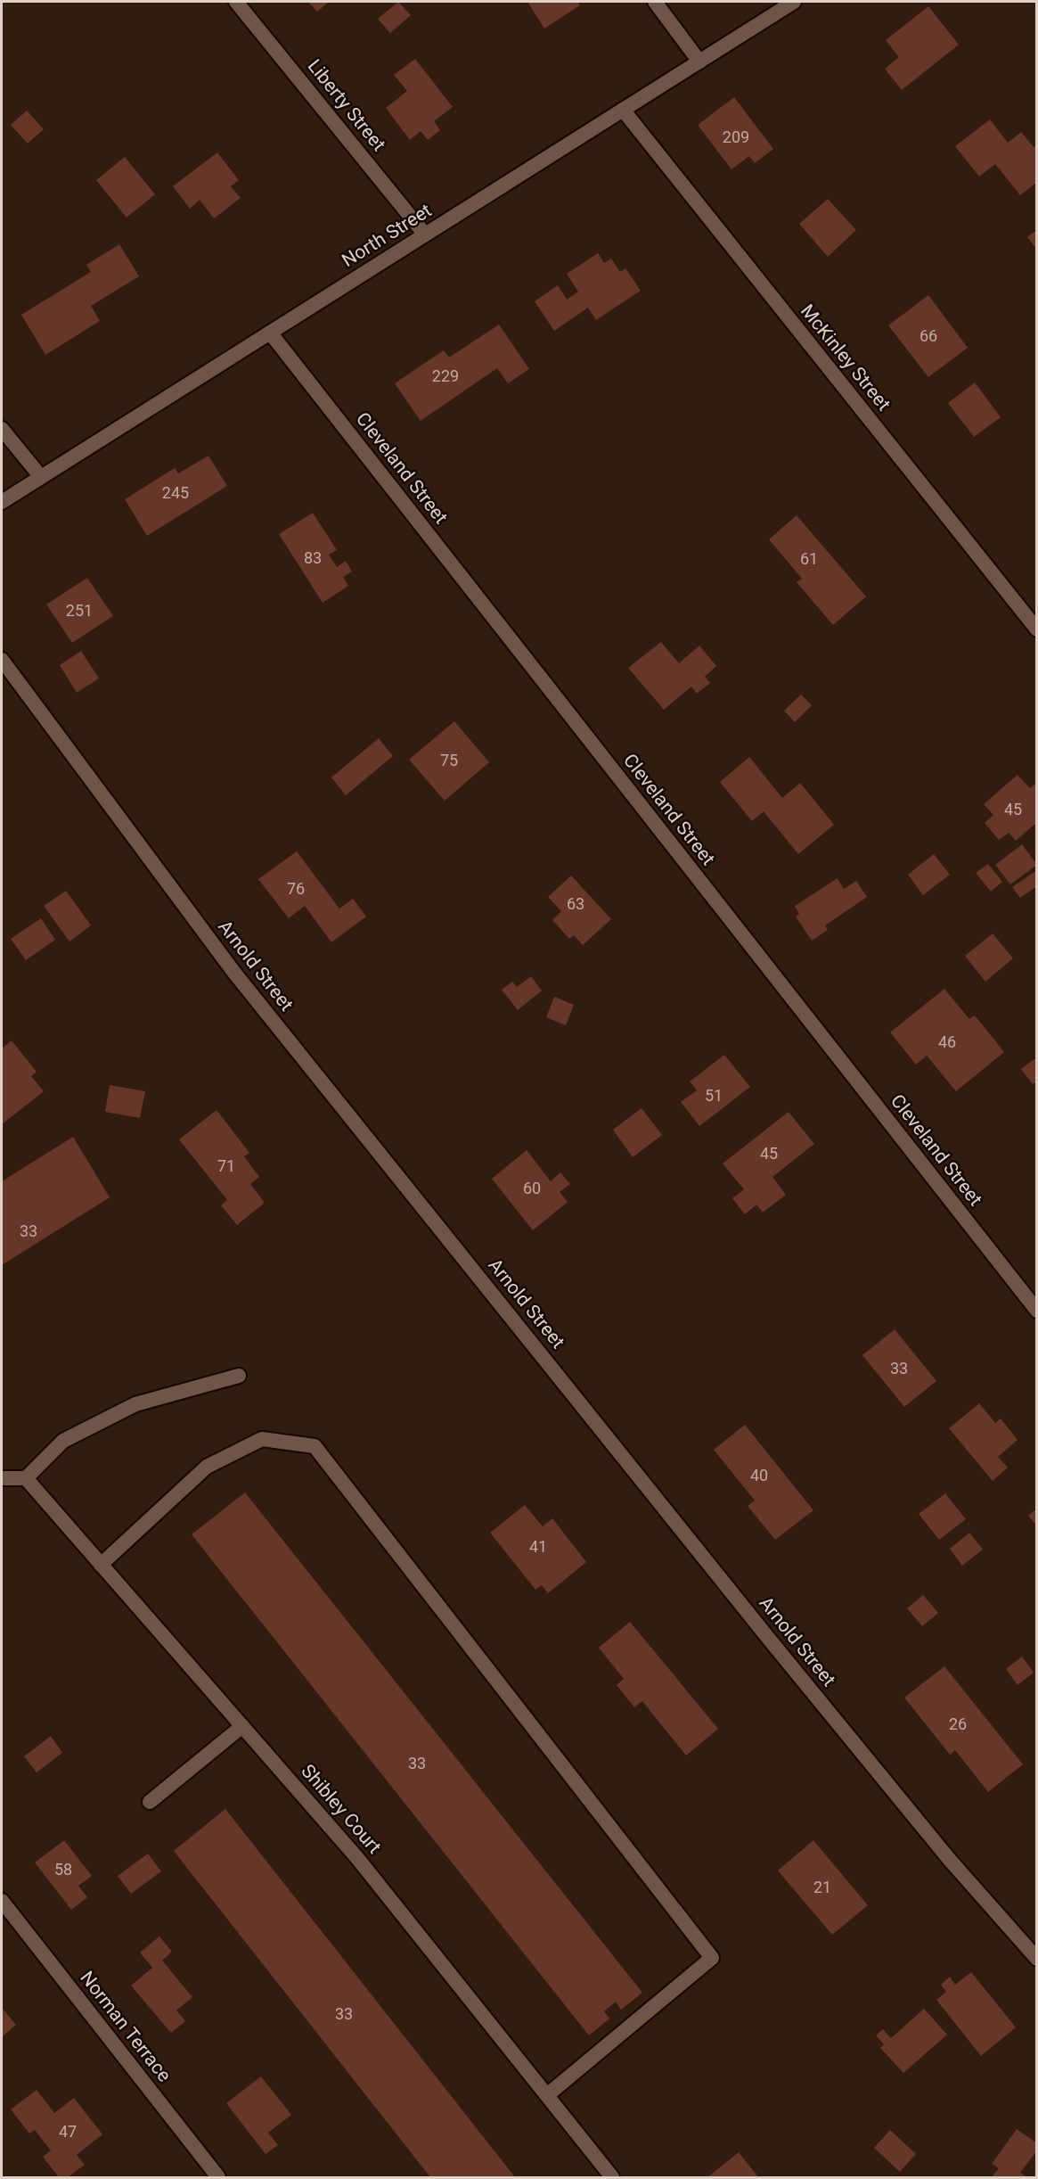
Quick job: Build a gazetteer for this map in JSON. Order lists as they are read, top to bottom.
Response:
{
  "streets": {
    "street": [
      "Liberty Street",
      "North Street",
      "McKinley Street",
      "Cleveland Street",
      "Arnold Street",
      "Shibley Court",
      "Norman Terrace"
    ]
  },
  "crossings": [
    ["Liberty Street", "North Street"],
    ["North Street", "McKinley Street"],
    ["North Street", "Cleveland Street"]
  ],
  "house_numbers": [
    "209",
    "66",
    "229",
    "245",
    "83",
    "61",
    "251",
    "75",
    "45",
    "76",
    "63",
    "46",
    "51",
    "45",
    "71",
    "60",
    "33",
    "33",
    "40",
    "41",
    "26",
    "33",
    "58",
    "21",
    "33",
    "47"
  ]
}
